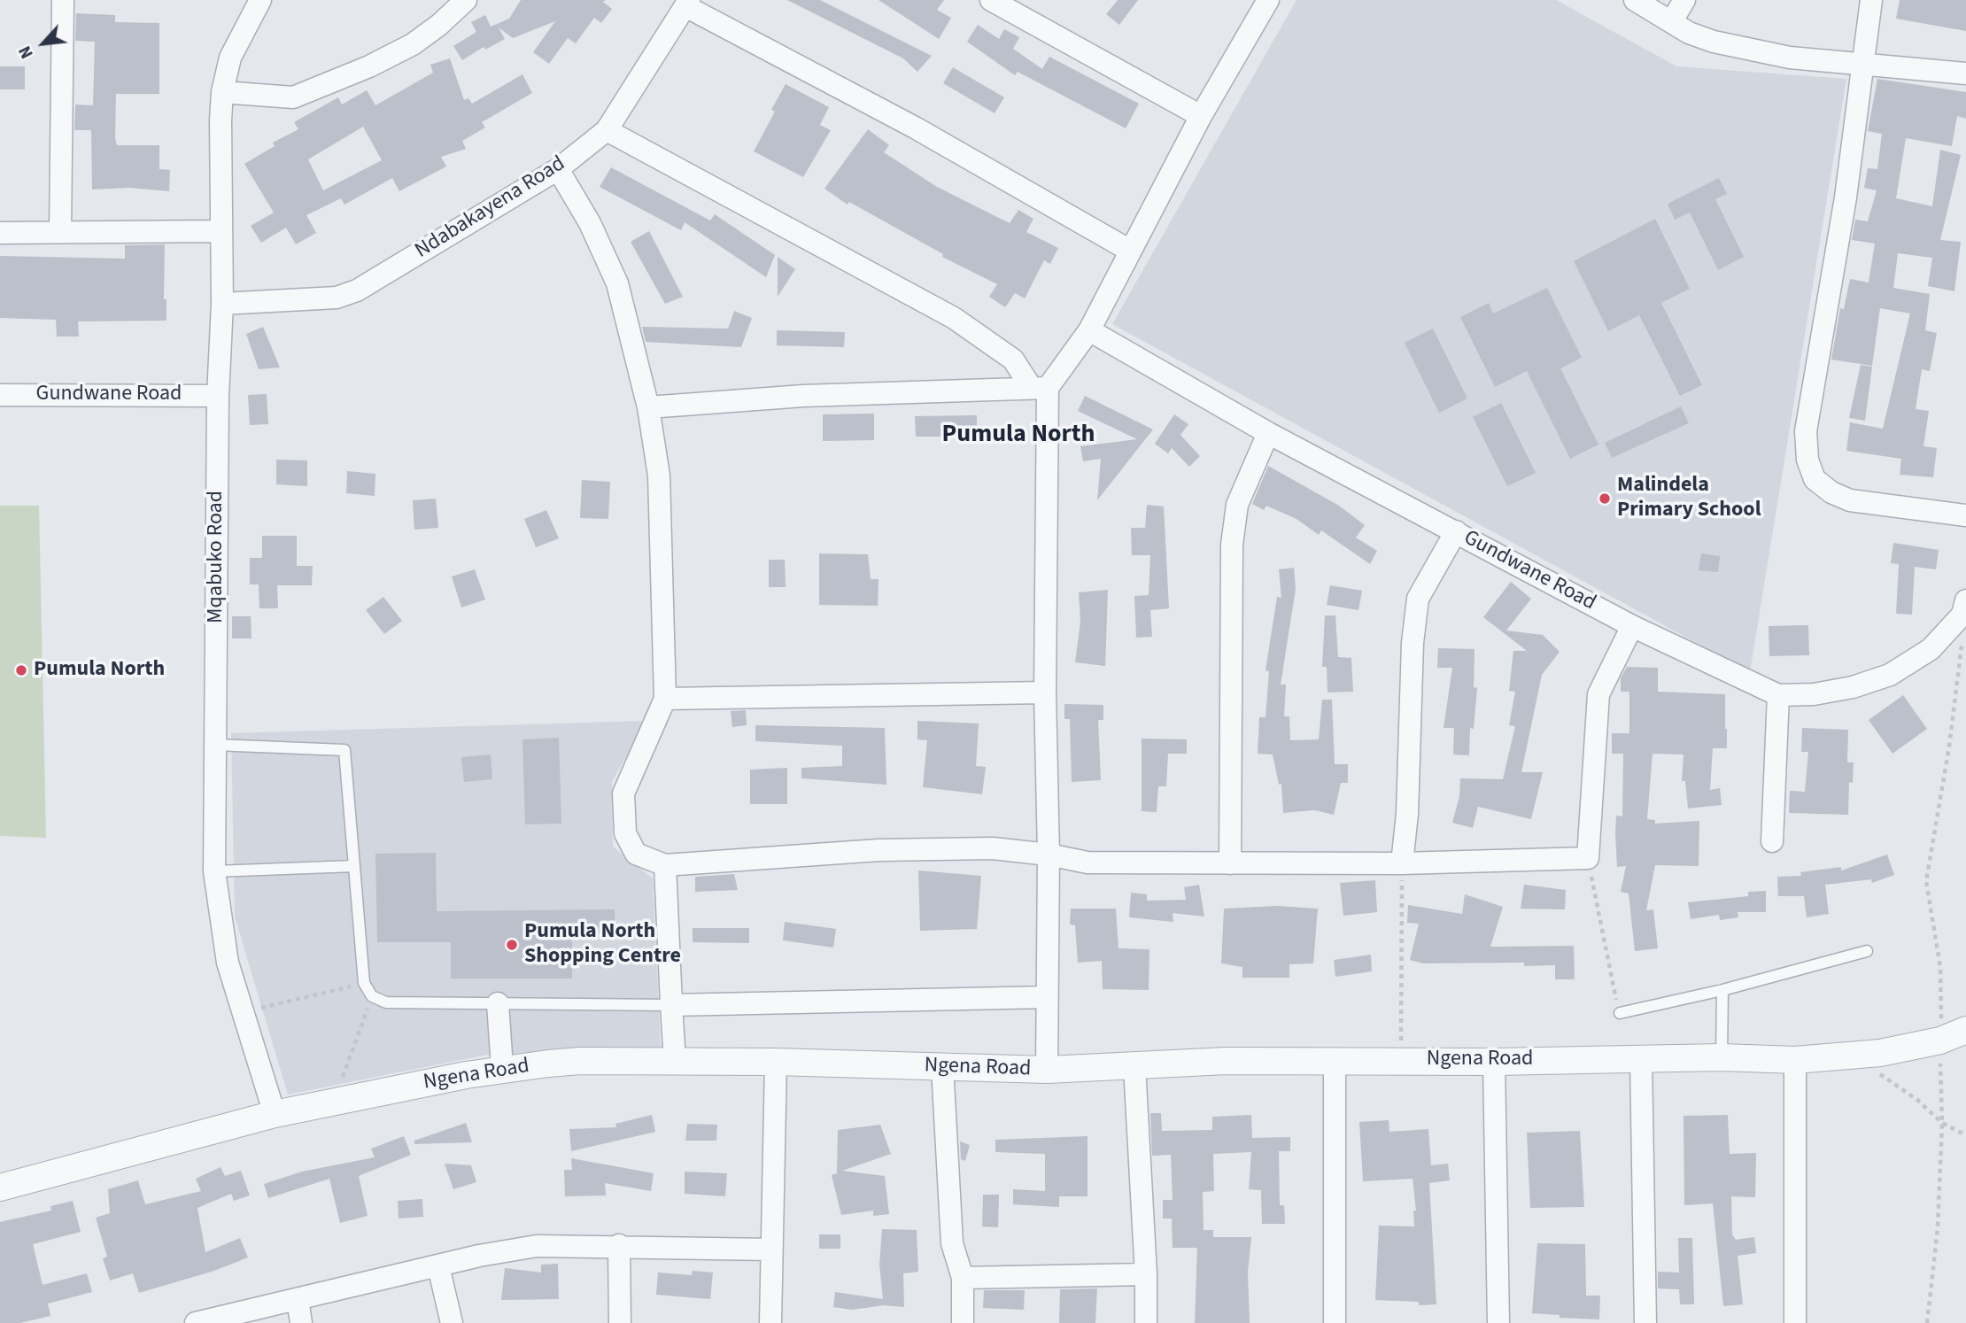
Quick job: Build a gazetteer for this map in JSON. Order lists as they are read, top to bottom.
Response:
{
  "streets": {
    "street": [
      "Ndabakayena Road",
      "Gundwane Road",
      "Mqabuko Road",
      "Ngena Road"
    ]
  },
  "crossings": [
    ["Ndabakayena Road", "Mqabuko Road"],
    ["Gundwane Road", "Mqabuko Road"],
    ["Mqabuko Road", "Ngena Road"]
  ],
  "districts": ["Pumula North"],
  "places": ["Malindela Primary School", "Pumula North", "Pumula North Shopping Centre"],
  "north": "bottom left"
}
